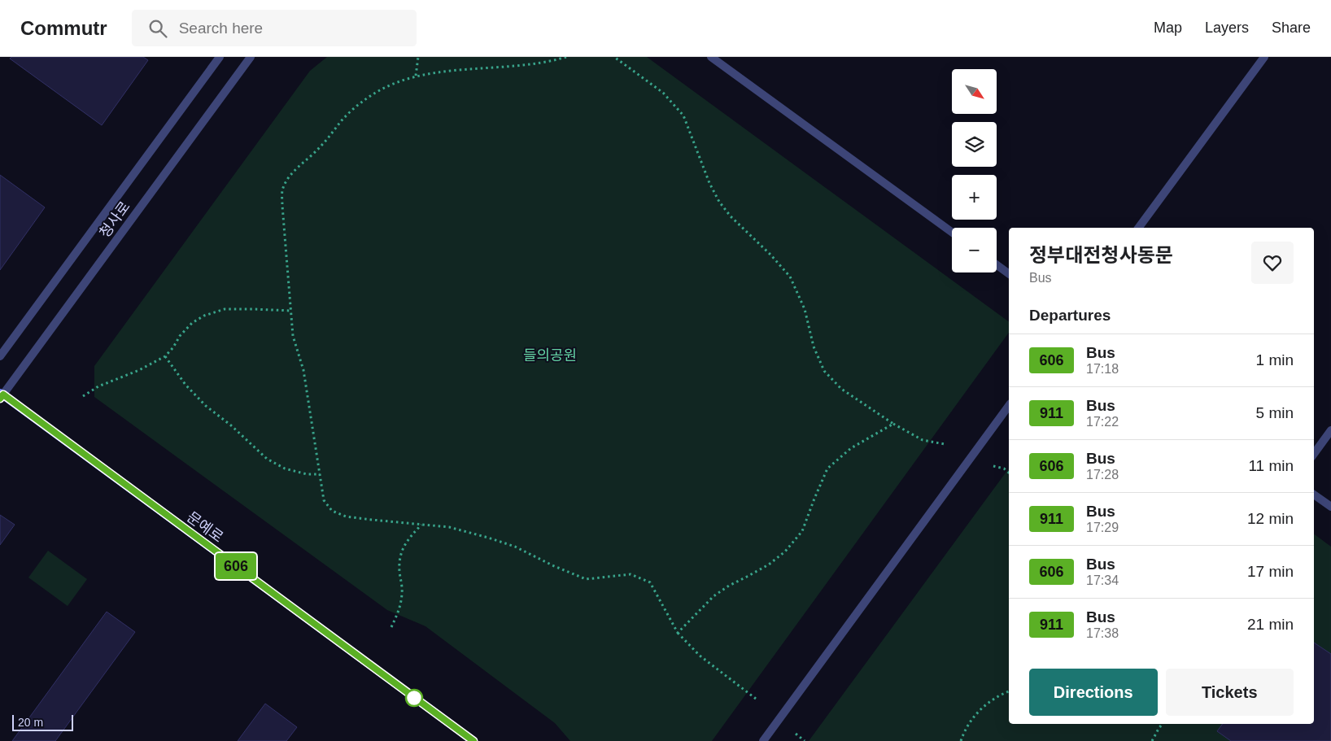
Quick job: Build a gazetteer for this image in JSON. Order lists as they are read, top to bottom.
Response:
{
  "streets": {
    "main road": ["문예로"],
    "street": ["청사로"]
  },
  "crossings": [
    ["청사로", "문예로"]
  ],
  "parks": ["들의공원"],
  "lines": ["bus line 606"],
  "scale_bar": "20 m",
  "north": "bottom right",
  "page": {
    "header": "Commutr",
    "search": "Search here",
    "nav": ["Map", "Layers", "Share"],
    "on_map": "606",
    "map_buttons": ["+", "−"],
    "heading": [
      ["정부대전청사동문", "Bus"],
      "Departures"
    ],
    "list": [
      {
        "mark": "606",
        "name": "Bus",
        "note": "17:18",
        "value": "1 min"
      },
      {
        "mark": "911",
        "name": "Bus",
        "note": "17:22",
        "value": "5 min"
      },
      {
        "mark": "606",
        "name": "Bus",
        "note": "17:28",
        "value": "11 min"
      },
      {
        "mark": "911",
        "name": "Bus",
        "note": "17:29",
        "value": "12 min"
      },
      {
        "mark": "606",
        "name": "Bus",
        "note": "17:34",
        "value": "17 min"
      },
      {
        "mark": "911",
        "name": "Bus",
        "note": "17:38",
        "value": "21 min"
      }
    ],
    "buttons": ["Directions", "Tickets"],
    "scale": "20 m"
  }
}
